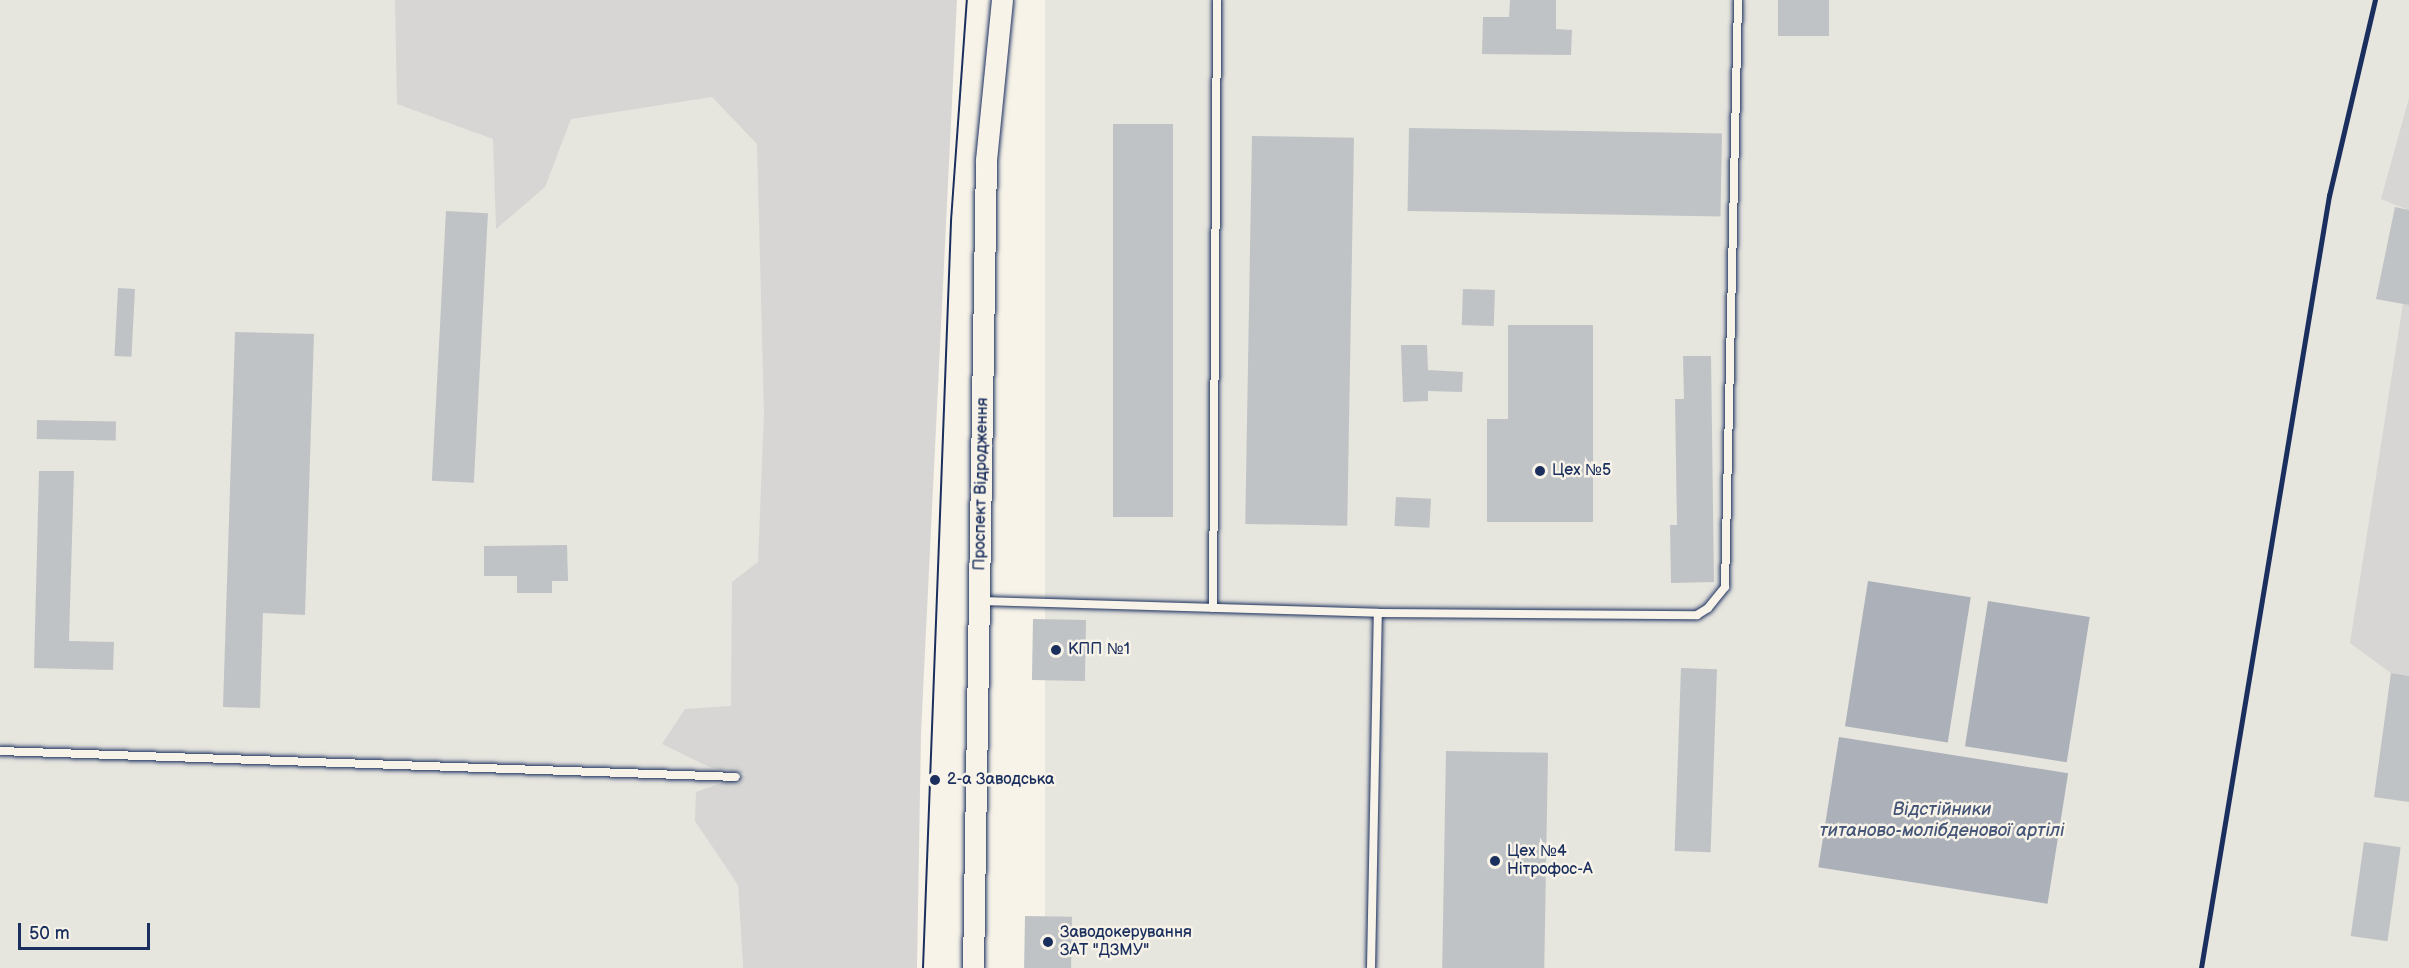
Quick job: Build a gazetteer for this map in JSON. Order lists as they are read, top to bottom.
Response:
{
  "streets": {
    "street": ["Проспект Відродження"]
  },
  "water": ["Відстійники титаново-молібденової артілі"],
  "places": [
    "Цех №5",
    "КПП №1",
    "2-а Заводська",
    "Цех №4 Нітрофос-А",
    "Заводокерування ЗАТ \"ДЗМУ\""
  ],
  "scale_bar": "50 m"
}
